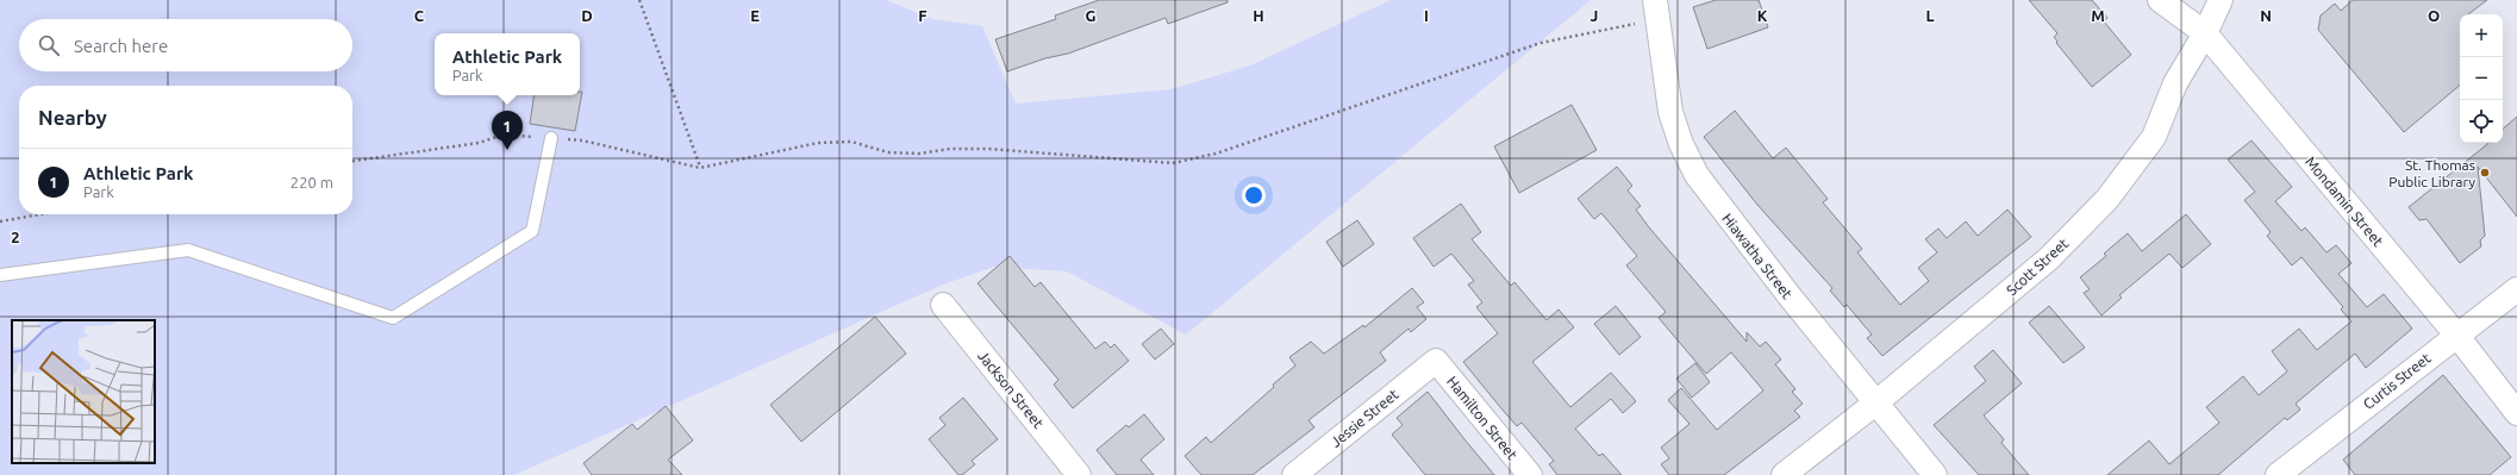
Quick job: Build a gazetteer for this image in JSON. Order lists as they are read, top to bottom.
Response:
{
  "streets": {
    "street": [
      "Mondamin Street",
      "Hiawatha Street",
      "Scott Street",
      "Curtis Street",
      "Jackson Street",
      "Jessie Street",
      "Hamilton Street"
    ]
  },
  "crossings": [
    ["Mondamin Street", "Scott Street"],
    ["Mondamin Street", "Curtis Street"],
    ["Hiawatha Street", "Scott Street"],
    ["Jessie Street", "Hamilton Street"]
  ],
  "places": ["St. Thomas Public Library"],
  "page": {
    "map_buttons": ["+", "−"],
    "search": "Search here",
    "popup": ["Athletic Park", "Park"],
    "heading": "Nearby",
    "pins": "1",
    "list": [
      {
        "mark": "1",
        "name": "Athletic Park",
        "note": "Park",
        "value": "220 m"
      }
    ]
  },
  "grid": {
    "columns": [
      "C",
      "D",
      "E",
      "F",
      "G",
      "H",
      "I",
      "J",
      "K",
      "L",
      "M",
      "N",
      "O"
    ],
    "rows": ["2"]
  }
}
